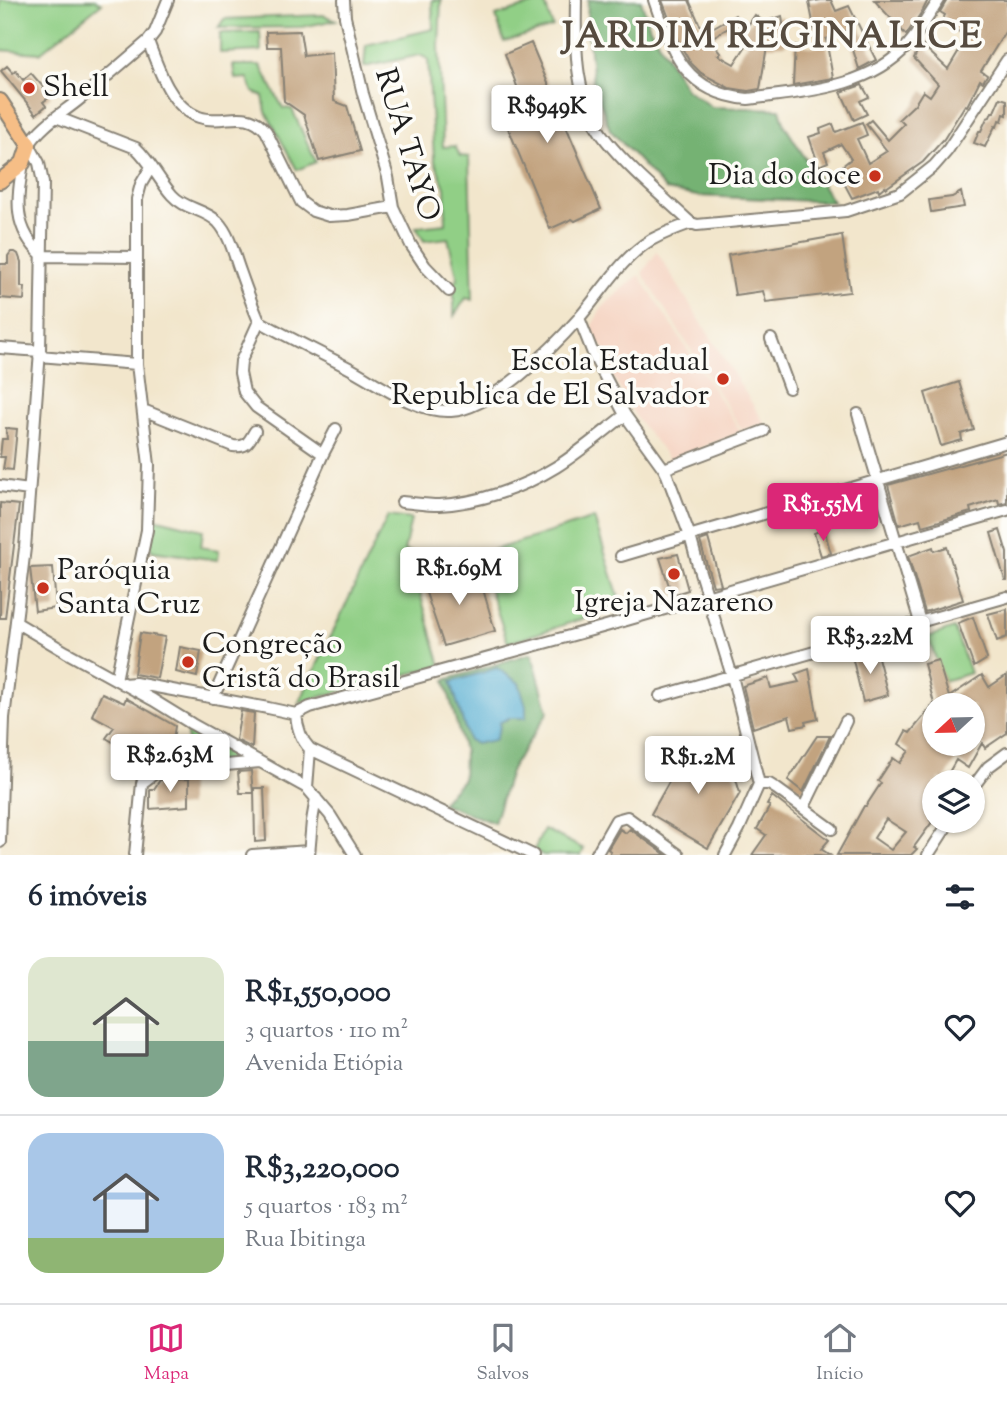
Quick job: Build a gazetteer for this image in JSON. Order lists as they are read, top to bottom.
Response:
{
  "streets": {
    "street": ["RUA TAYO"]
  },
  "districts": ["JARDIM REGINALICE"],
  "places": [
    "Shell",
    "Dia do doce",
    "Escola Estadual Republica de El Salvador",
    "Igreja Nazareno",
    "Paróquia Santa Cruz",
    "Congreção Cristã do Brasil"
  ],
  "north": "left",
  "page": {
    "price": [
      "R$949K",
      "R$1.55M",
      "R$1.69M",
      "R$3.22M",
      "R$2.63M",
      "R$1.2M"
    ],
    "heading": "6 imóveis",
    "list": [
      {
        "name": "R$1,550,000",
        "note": "3 quartos · 110 m² · Avenida Etiópia"
      },
      {
        "name": "R$3,220,000",
        "note": "5 quartos · 183 m² · Rua Ibitinga"
      }
    ],
    "tabs": ["Mapa", "Salvos", "Início"]
  }
}
